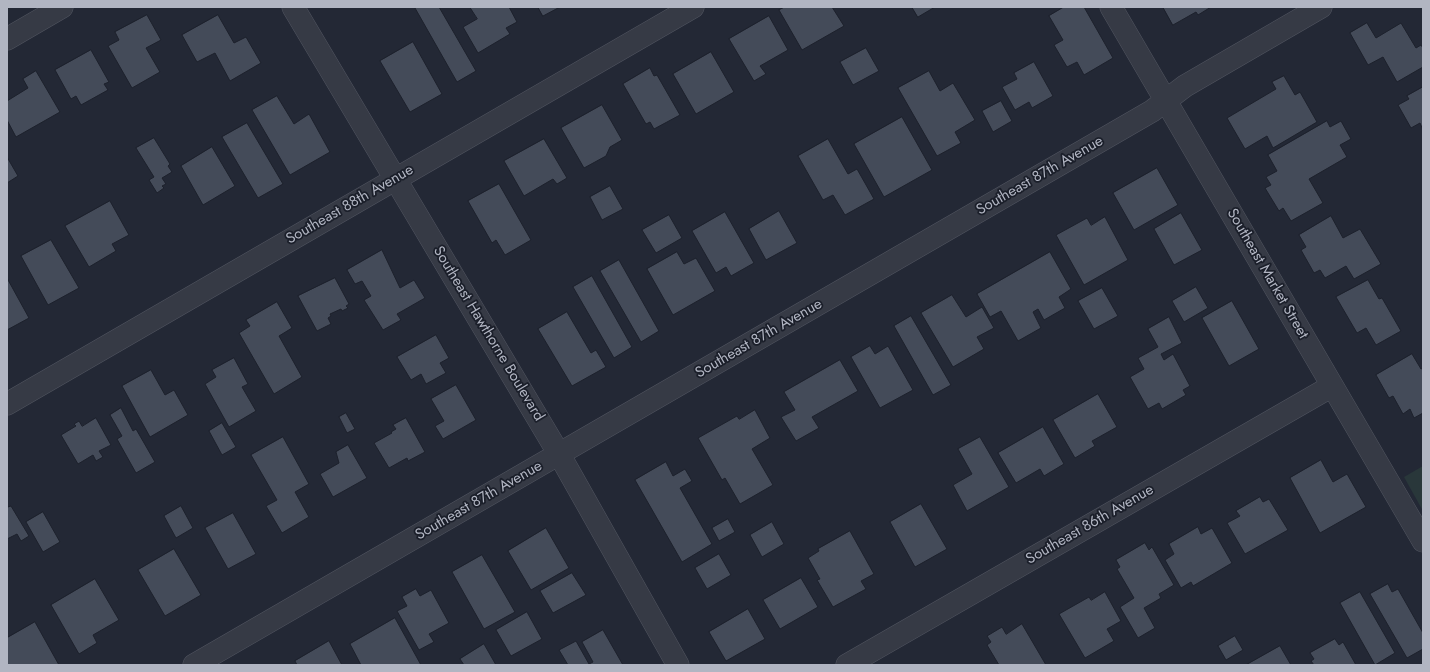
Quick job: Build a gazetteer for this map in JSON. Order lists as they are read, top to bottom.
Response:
{
  "streets": {
    "street": [
      "Southeast 87th Avenue",
      "Southeast 88th Avenue",
      "Southeast Market Street",
      "Southeast Hawthorne Boulevard",
      "Southeast 86th Avenue"
    ]
  },
  "crossings": [
    ["Southeast 87th Avenue", "Southeast Market Street"],
    ["Southeast 87th Avenue", "Southeast Hawthorne Boulevard"],
    ["Southeast 88th Avenue", "Southeast Hawthorne Boulevard"],
    ["Southeast Market Street", "Southeast 86th Avenue"]
  ]
}
